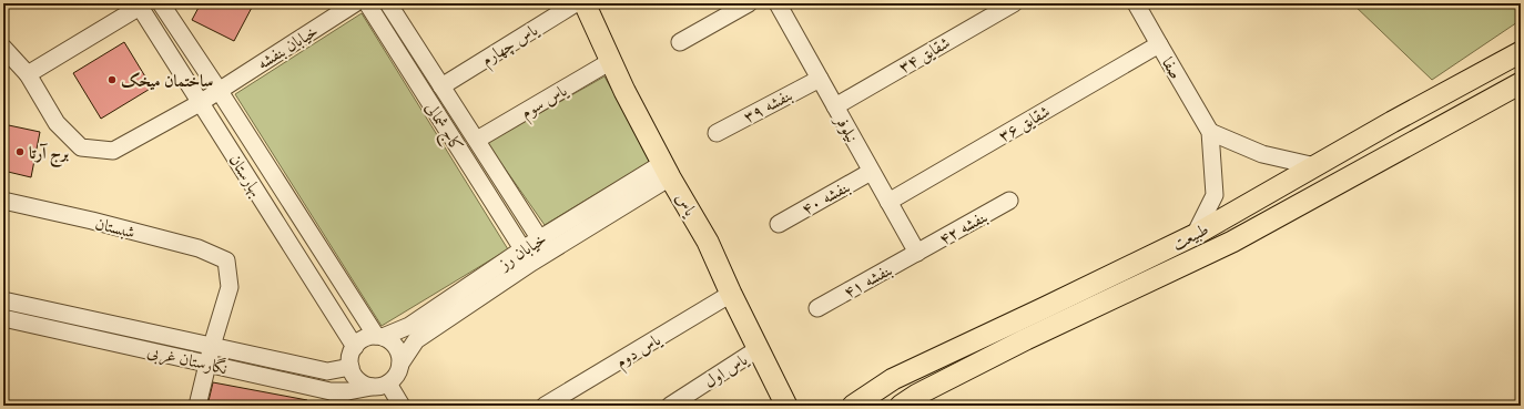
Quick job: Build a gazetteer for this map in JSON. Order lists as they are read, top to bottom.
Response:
{
  "streets": {
    "main road": ["یاس", "طبیعت"],
    "street": [
      "یاس چهارم",
      "خیابان بنفشه",
      "شقایق ۳۴",
      "صفا",
      "یاس سوم",
      "بنفشه ۳۹",
      "شقایق ۳۶",
      "کاج شمالی",
      "نیلوفر",
      "بهارستان",
      "بنفشه ۴۰",
      "شبستان",
      "بنفشه ۴۲",
      "خیابان رز",
      "بنفشه ۴۱",
      "یاس دوم",
      "نگارستان غربی",
      "یاس اول"
    ]
  },
  "crossings": [
    ["یاس چهارم", "کاج شمالی"],
    ["خیابان بنفشه", "بهارستان"],
    ["شقایق ۳۴", "نیلوفر"],
    ["صفا", "شقایق ۳۶"],
    ["یاس سوم", "کاج شمالی"],
    ["یاس سوم", "یاس"],
    ["بنفشه ۳۹", "نیلوفر"],
    ["شقایق ۳۶", "نیلوفر"],
    ["کاج شمالی", "خیابان رز"],
    ["نیلوفر", "بنفشه ۴۰"],
    ["نیلوفر", "بنفشه ۴۲"],
    ["نیلوفر", "بنفشه ۴۱"],
    ["بهارستان", "خیابان رز"],
    ["بهارستان", "نگارستان غربی"],
    ["یاس", "خیابان رز"],
    ["یاس", "یاس دوم"],
    ["یاس", "یاس اول"],
    ["شبستان", "نگارستان غربی"],
    ["بنفشه ۴۲", "بنفشه ۴۱"],
    ["خیابان رز", "نگارستان غربی"]
  ],
  "places": ["ساختمان میخک", "برج آرتا"]
}
